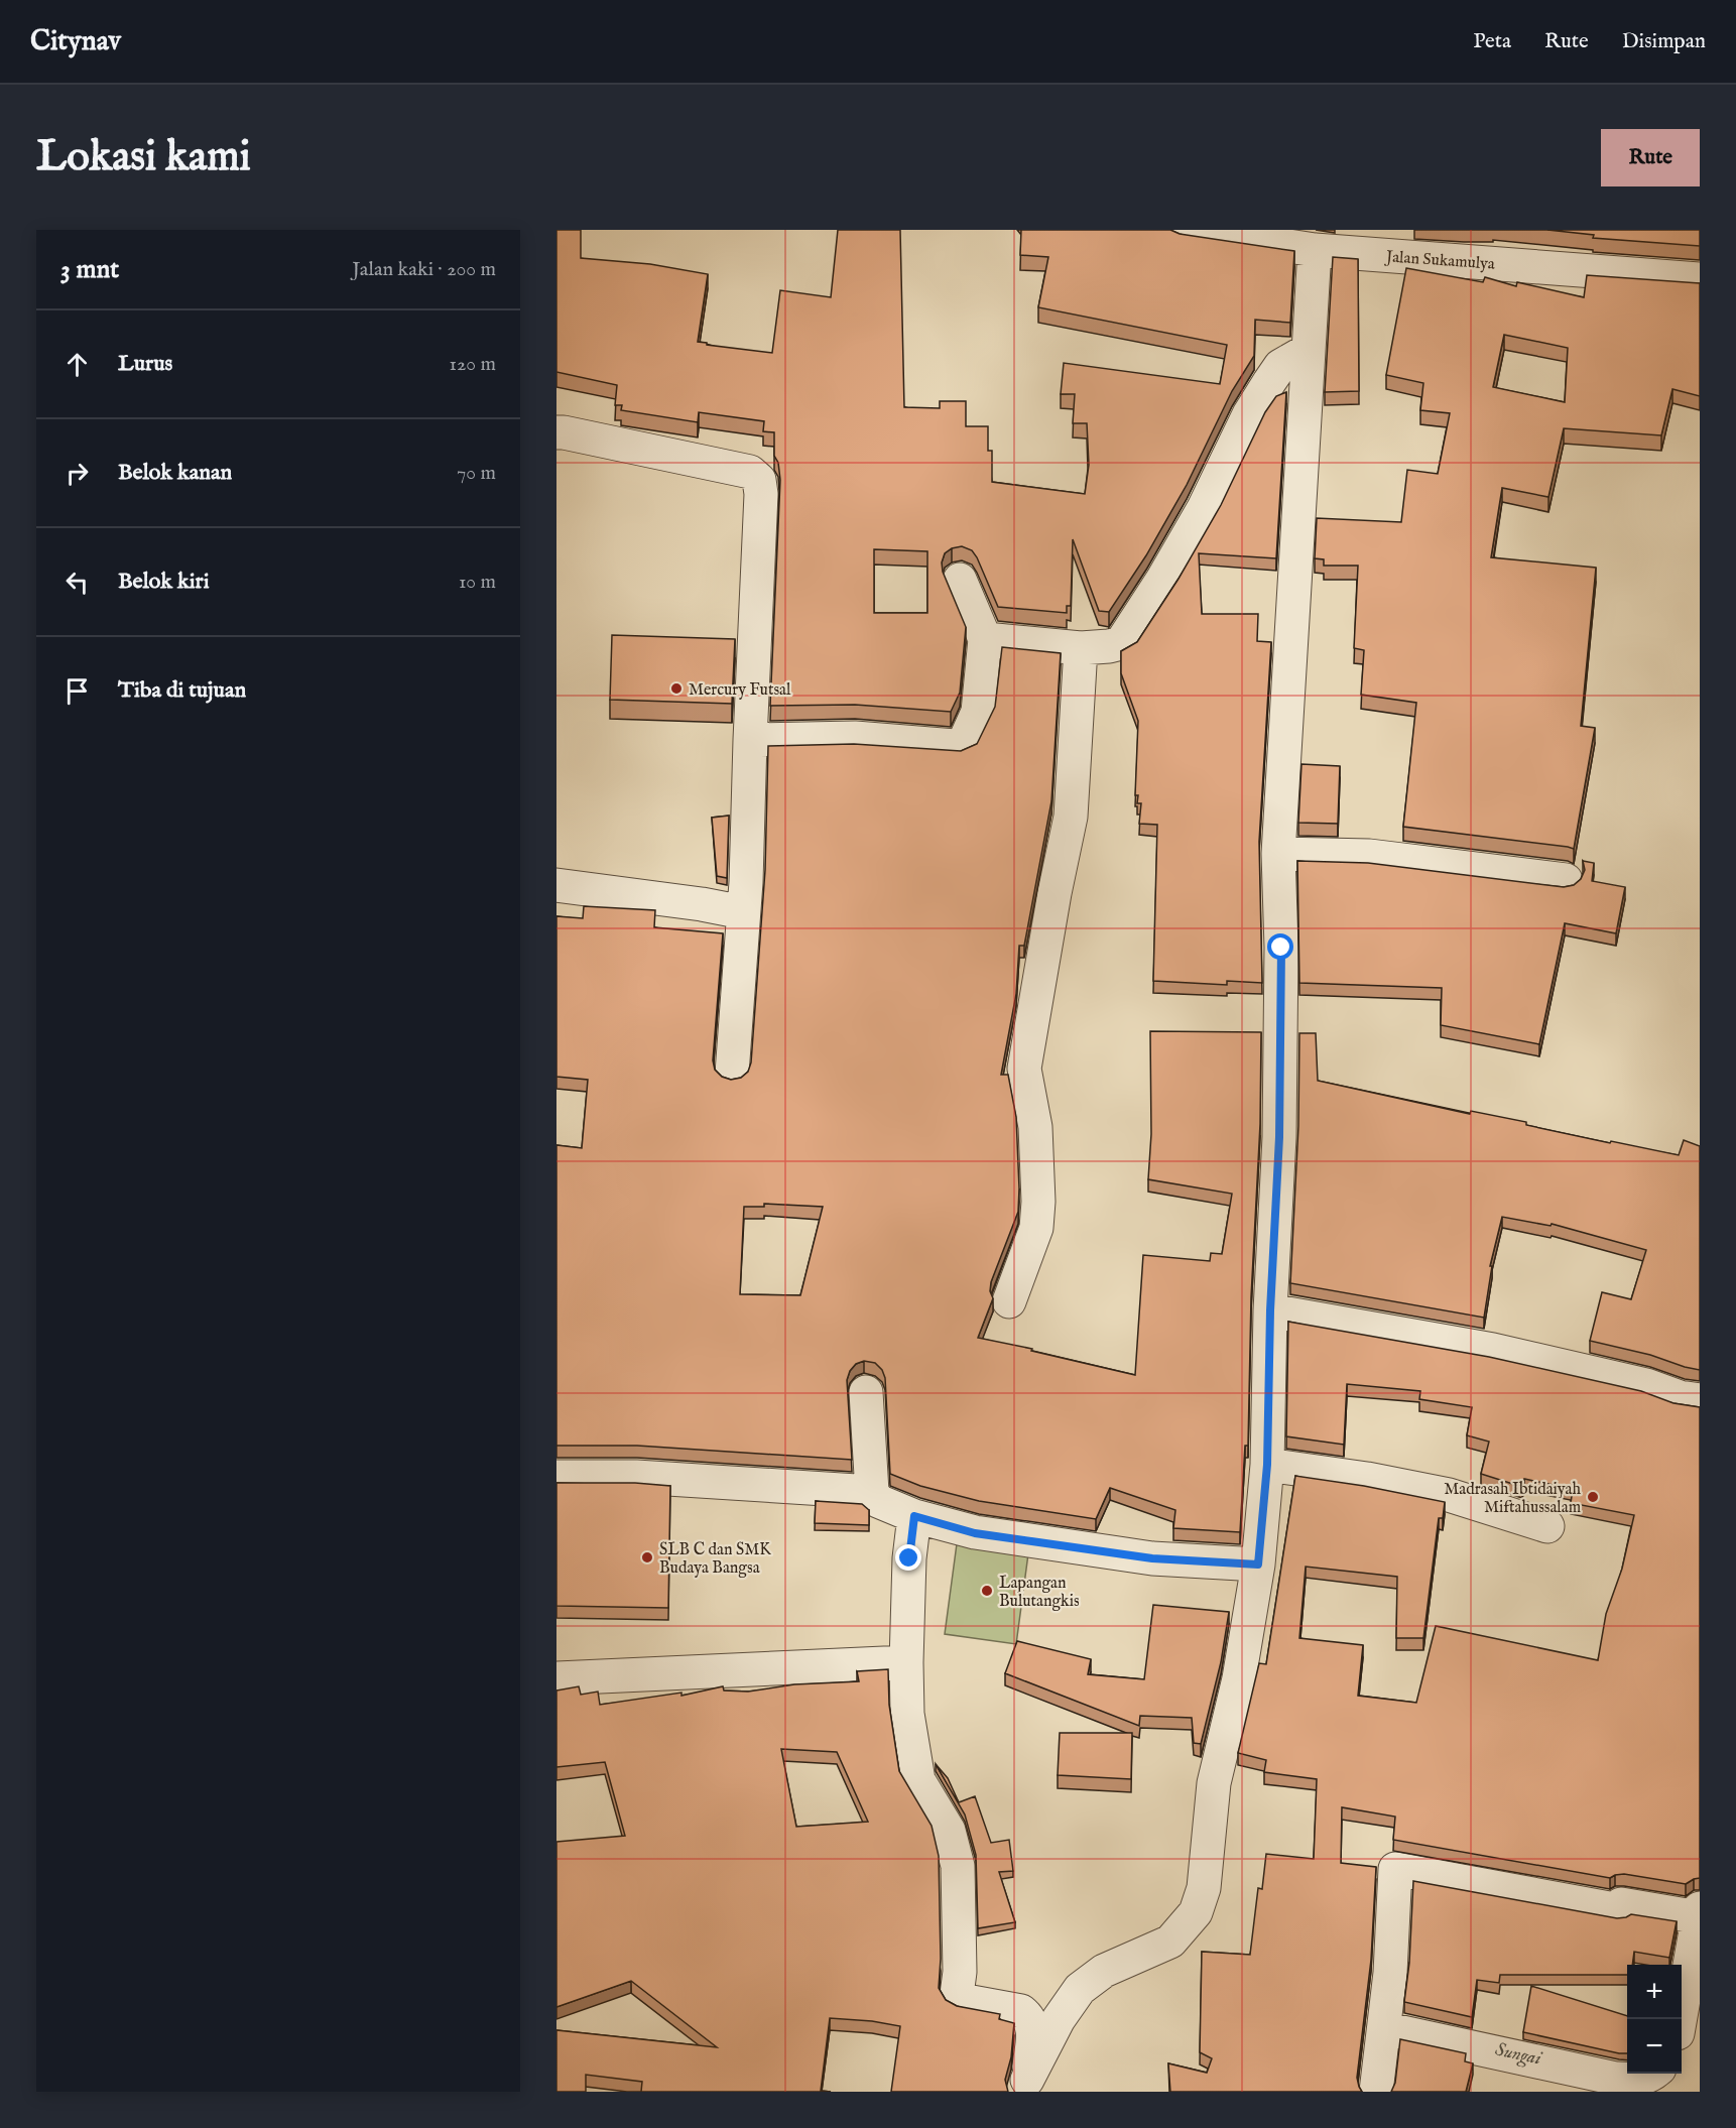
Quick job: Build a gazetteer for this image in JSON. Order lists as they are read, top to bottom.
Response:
{
  "streets": {
    "street": ["Jalan Sukamulya"]
  },
  "water": ["Sungai"],
  "places": [
    "Mercury Futsal",
    "Madrasah Ibtidaiyah Miftahussalam",
    "SLB C dan SMK Budaya Bangsa",
    "Lapangan Bulutangkis"
  ],
  "page": {
    "header": "Citynav",
    "nav": ["Peta", "Rute", "Disimpan"],
    "buttons": "Rute",
    "title": "Lokasi kami",
    "heading": ["3 mnt", "Jalan kaki · 200 m"],
    "list": [
      ["Lurus", "120 m"],
      ["Belok kanan", "70 m"],
      ["Belok kiri", "10 m"],
      "Tiba di tujuan"
    ],
    "map_buttons": ["+", "−"]
  }
}
